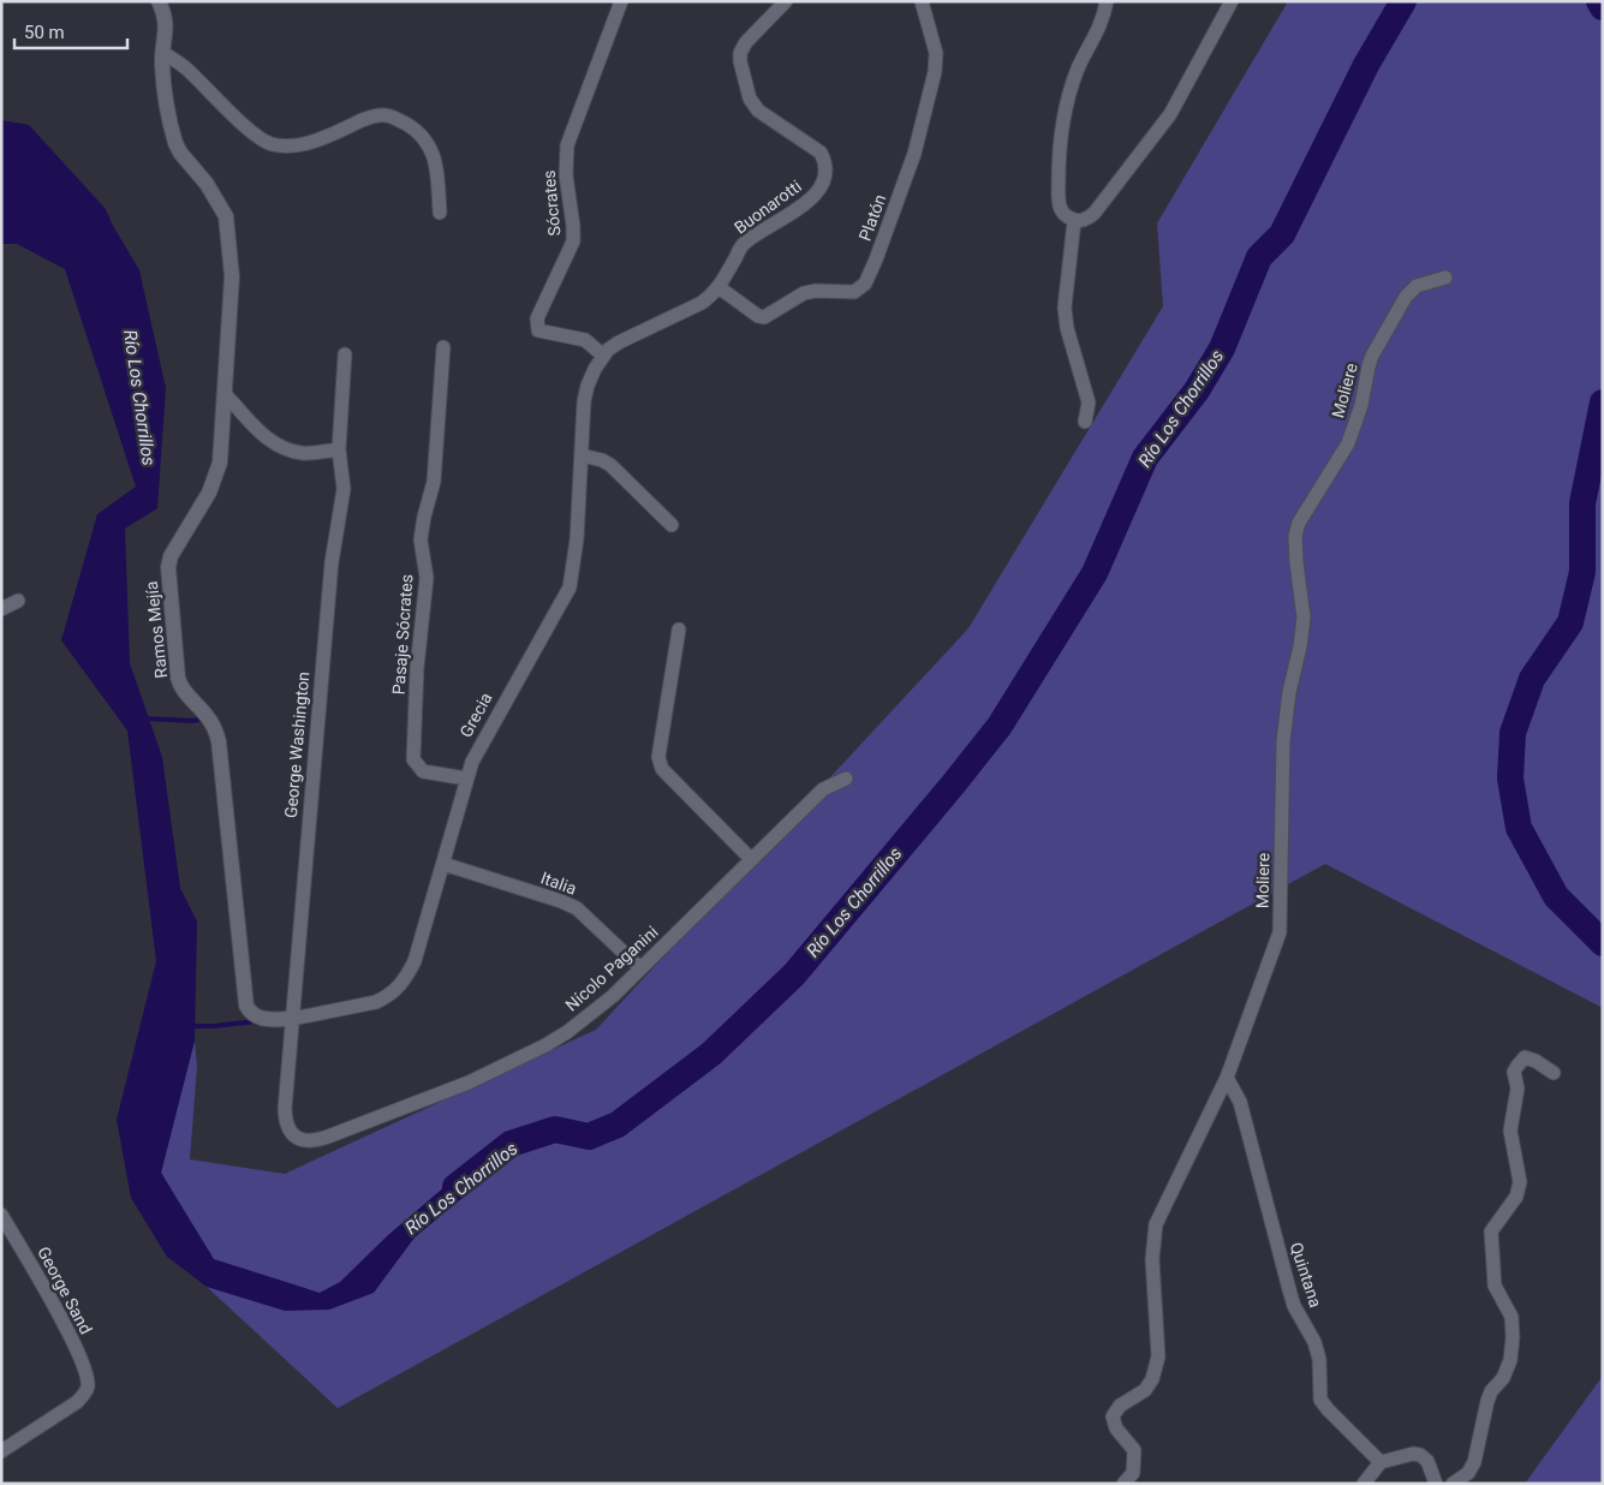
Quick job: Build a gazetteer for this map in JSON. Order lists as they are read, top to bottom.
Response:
{
  "streets": {
    "street": [
      "Sócrates",
      "Buonarotti",
      "Platón",
      "Moliere",
      "Ramos Mejía",
      "Pasaje Sócrates",
      "Grecia",
      "George Washington",
      "Italia",
      "Nícolo Paganini",
      "Quintana",
      "George Sand"
    ]
  },
  "crossings": [
    ["Sócrates", "Buonarotti"],
    ["Sócrates", "Grecia"],
    ["Buonarotti", "Platón"],
    ["Buonarotti", "Grecia"],
    ["Moliere", "Quintana"],
    ["Ramos Mejía", "Grecia"],
    ["Ramos Mejía", "George Washington"],
    ["Pasaje Sócrates", "Grecia"],
    ["Grecia", "George Washington"],
    ["Grecia", "Italia"],
    ["George Washington", "Nícolo Paganini"],
    ["Italia", "Nícolo Paganini"]
  ],
  "water": ["Río Los Chorrillos"],
  "scale_bar": "50 m"
}
